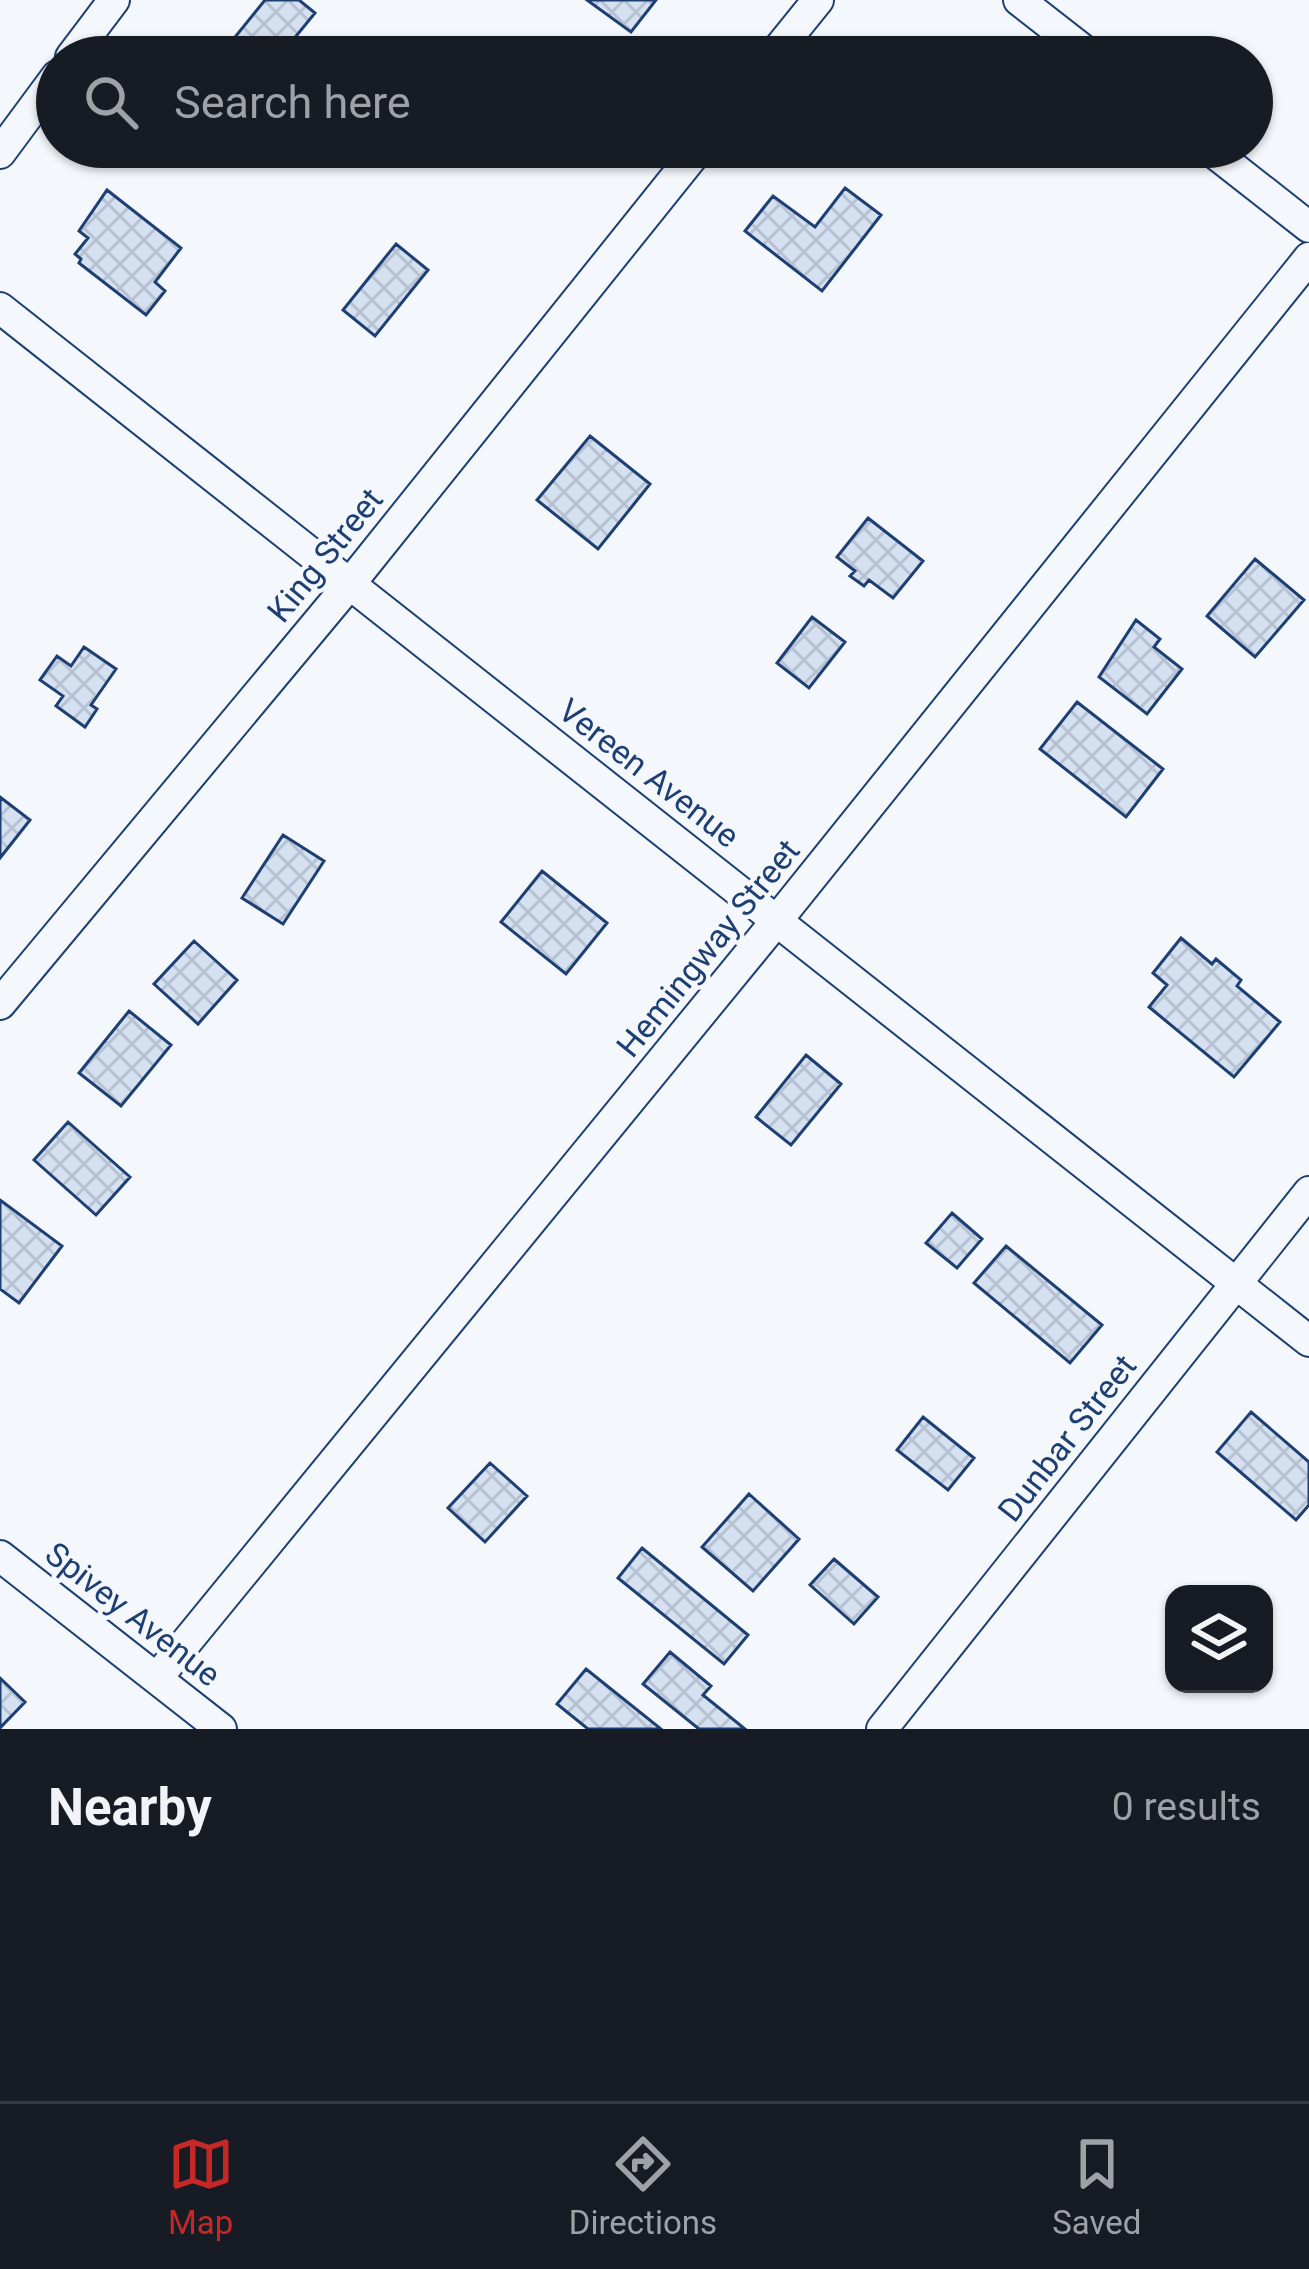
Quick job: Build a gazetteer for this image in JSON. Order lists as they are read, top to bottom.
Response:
{
  "streets": {
    "street": [
      "King Street",
      "Vereen Avenue",
      "Hemingway Street",
      "Dunbar Street",
      "Spivey Avenue"
    ]
  },
  "crossings": [
    ["King Street", "Vereen Avenue"],
    ["Vereen Avenue", "Hemingway Street"],
    ["Vereen Avenue", "Dunbar Street"],
    ["Hemingway Street", "Spivey Avenue"]
  ],
  "page": {
    "search": "Search here",
    "heading": ["Nearby", "0 results"],
    "nav": ["Map", "Directions", "Saved"]
  }
}
